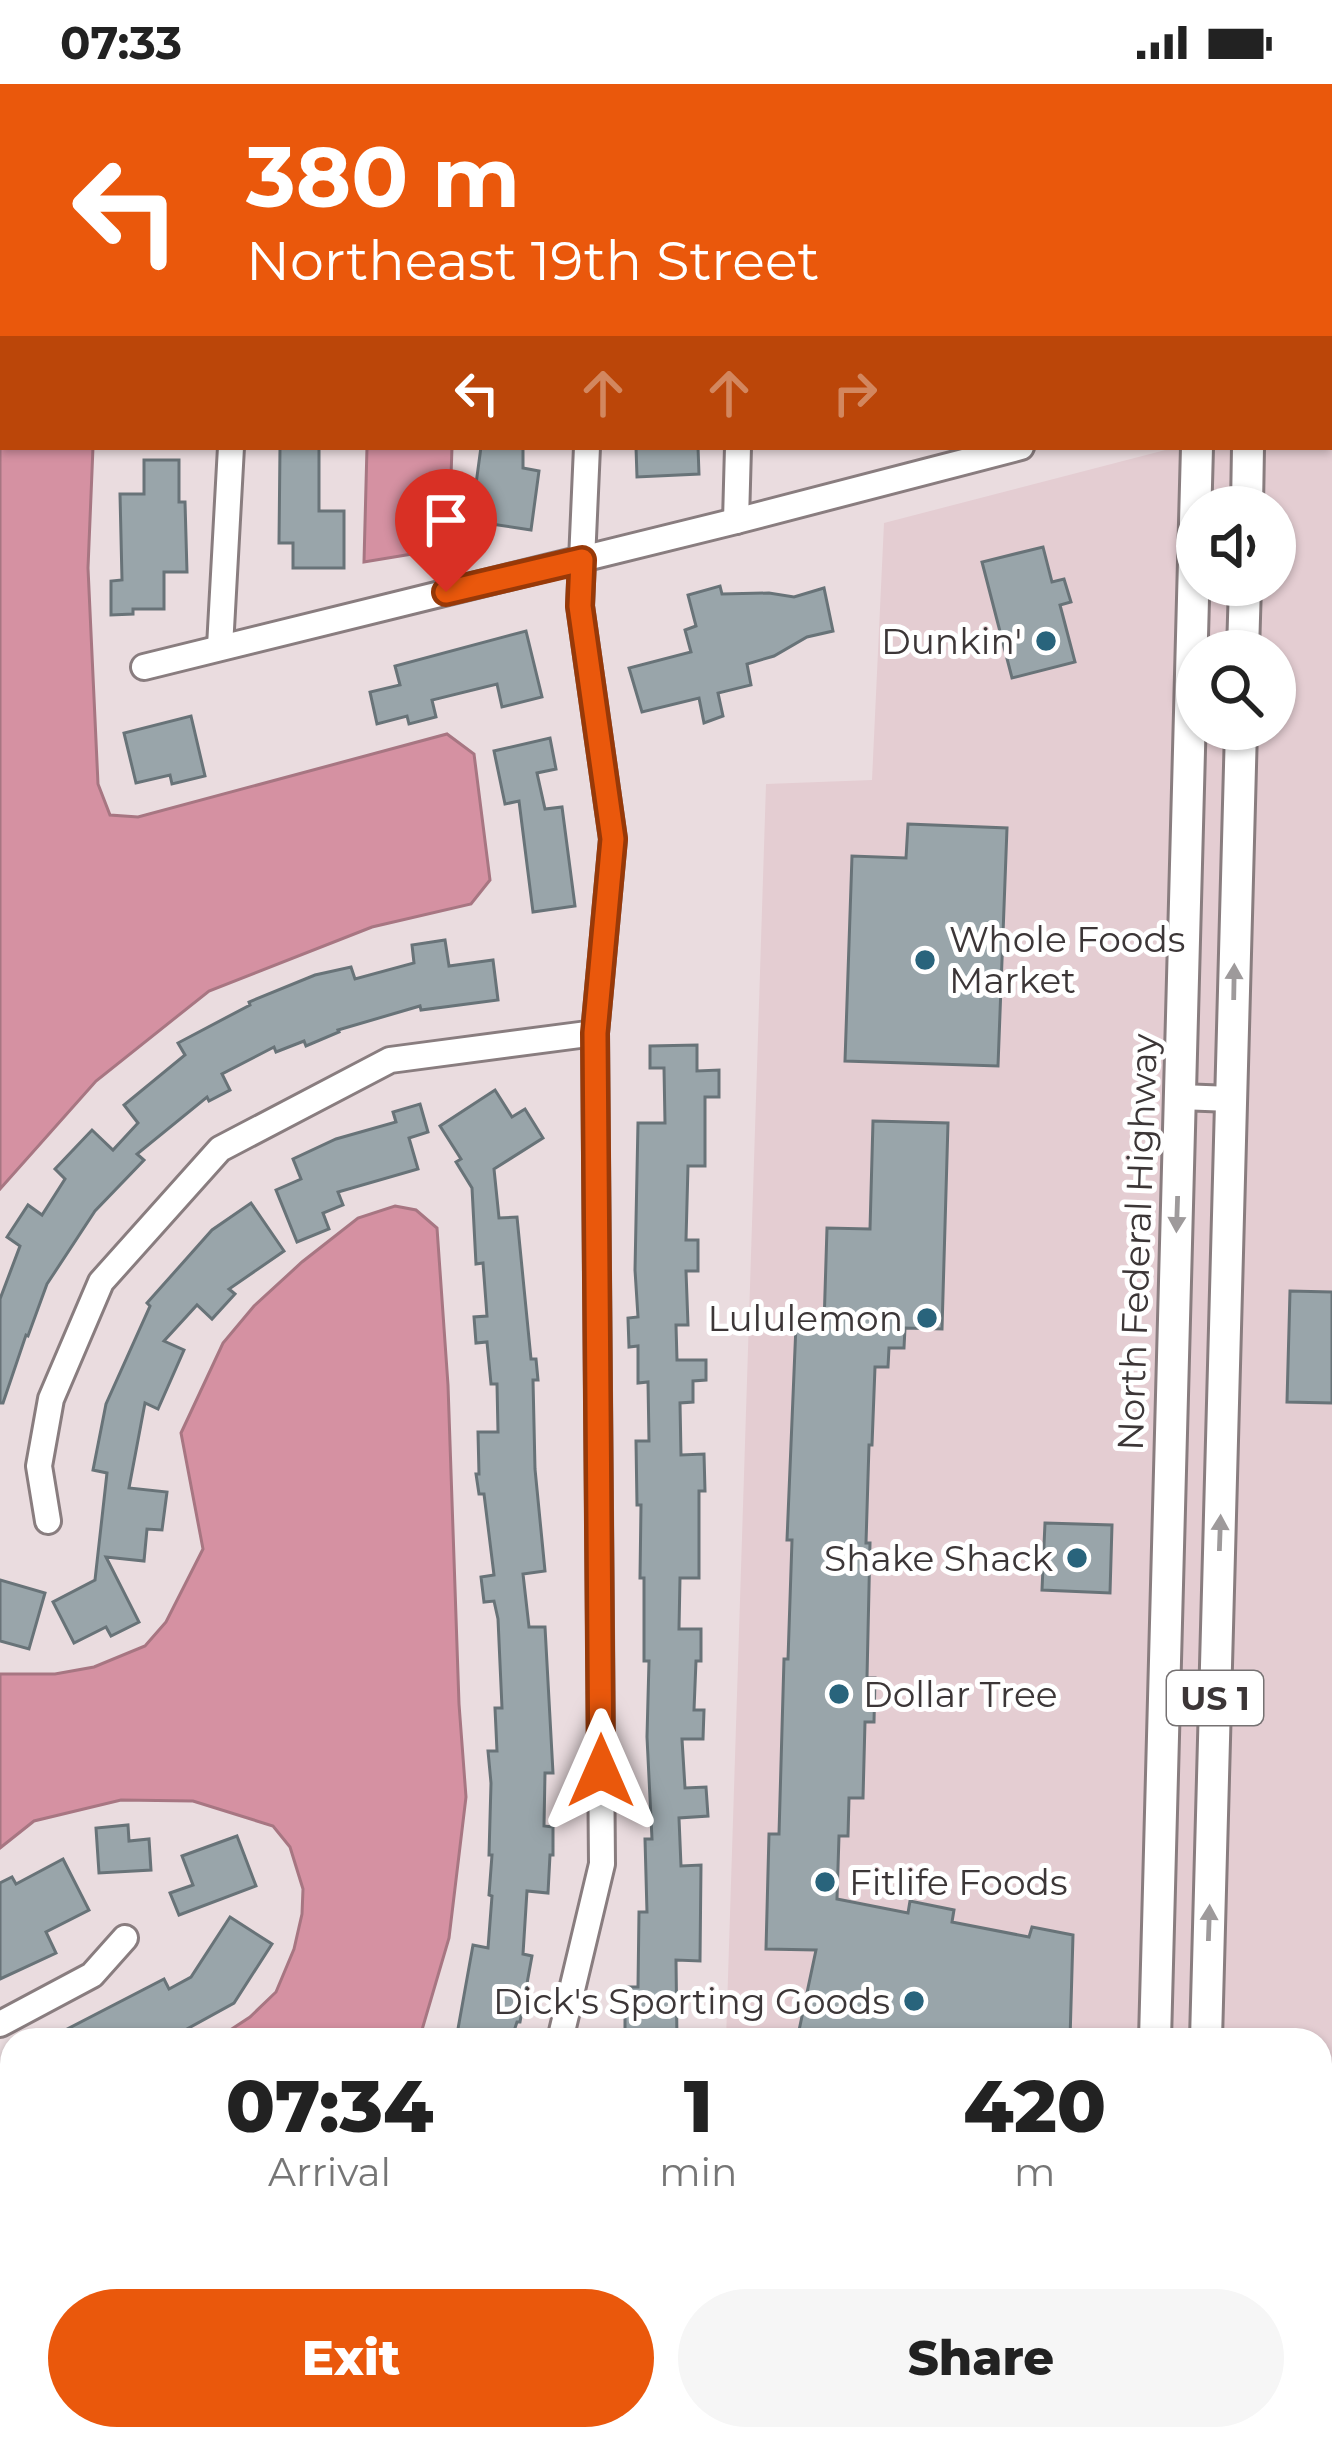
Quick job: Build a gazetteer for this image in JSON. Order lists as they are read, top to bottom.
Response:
{
  "streets": {
    "main road": ["North Federal Highway", "US 1"]
  },
  "places": [
    "Dunkin'",
    "Whole Foods Market",
    "Lululemon",
    "Shake Shack",
    "Dollar Tree",
    "Fitlife Foods",
    "Dick's Sporting Goods"
  ],
  "page": {
    "status": "07:33",
    "turn": ["380 m", "Northeast 19th Street"],
    "eta": [
      "07:34",
      "Arrival",
      "1",
      "min",
      "420",
      "m"
    ],
    "buttons": ["Exit", "Share"]
  }
}
